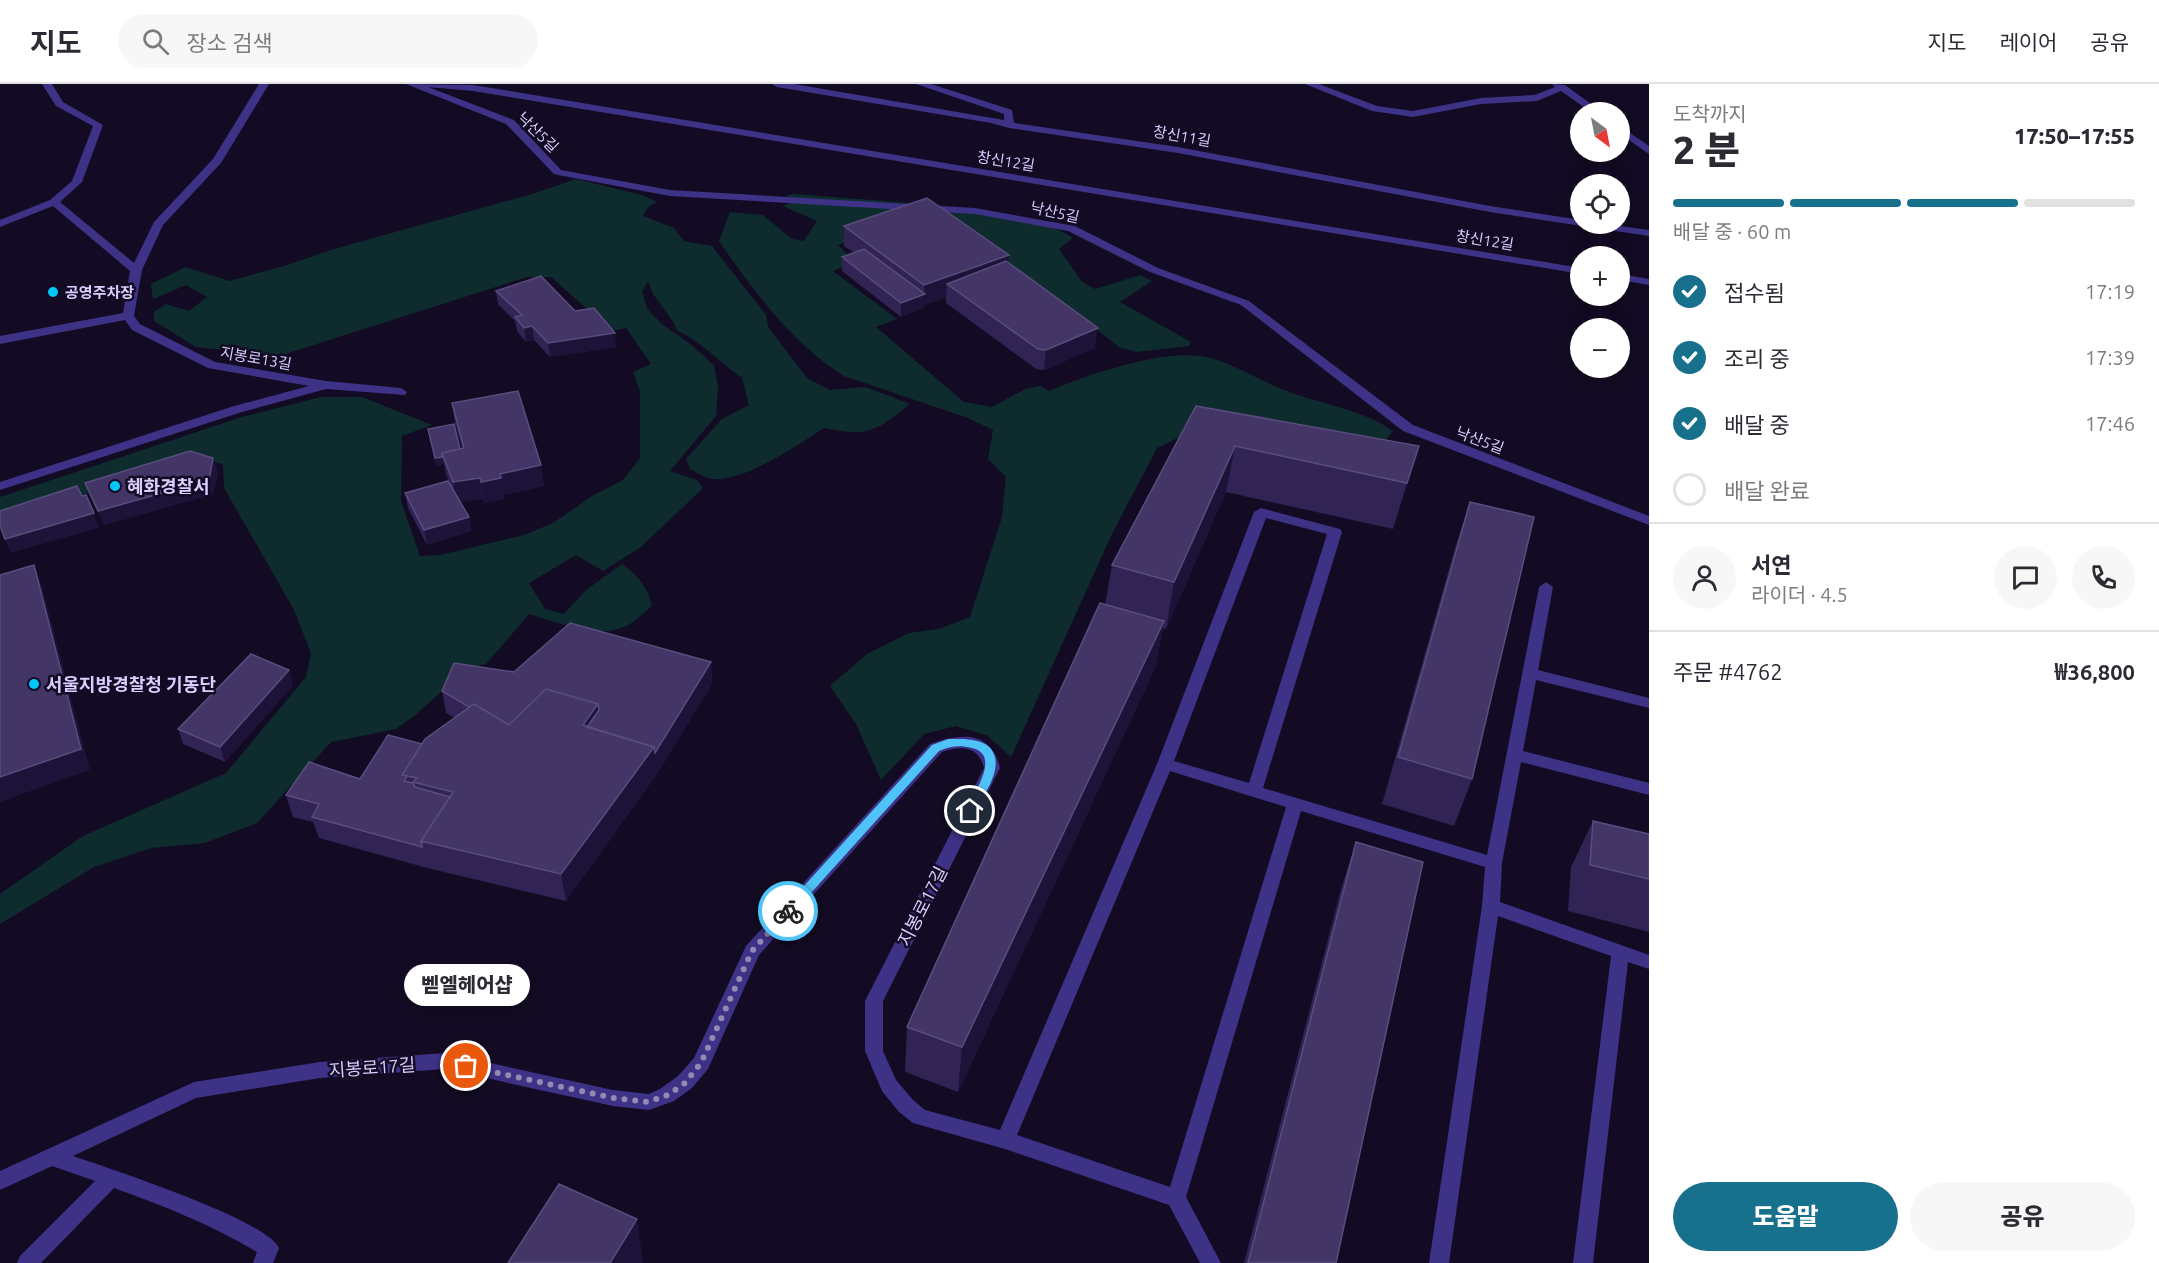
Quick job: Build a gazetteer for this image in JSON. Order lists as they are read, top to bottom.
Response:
{
  "streets": {
    "street": [
      "낙산5길",
      "창신11길",
      "창신12길",
      "지봉로13길",
      "지봉로17길"
    ]
  },
  "places": [
    "공영주차장",
    "혜화경찰서",
    "서울지방경찰청 기동단",
    "벧엘헤어샵"
  ],
  "north": "bottom right",
  "page": {
    "header": "지도",
    "search": "장소 검색",
    "nav": ["지도", "레이어", "공유"],
    "heading": ["2 분", "도착까지", "17:50–17:55"],
    "panel": [
      "서연",
      "라이더 · 4.5",
      "주문 #4762",
      "₩36,800"
    ],
    "map_buttons": ["+", "−"],
    "bar": "배달 중 · 60 m",
    "list": [
      ["접수됨", "17:19"],
      ["조리 중", "17:39"],
      ["배달 중", "17:46"],
      "배달 완료"
    ],
    "bubble": "벧엘헤어샵",
    "buttons": ["도움말", "공유"]
  }
}
